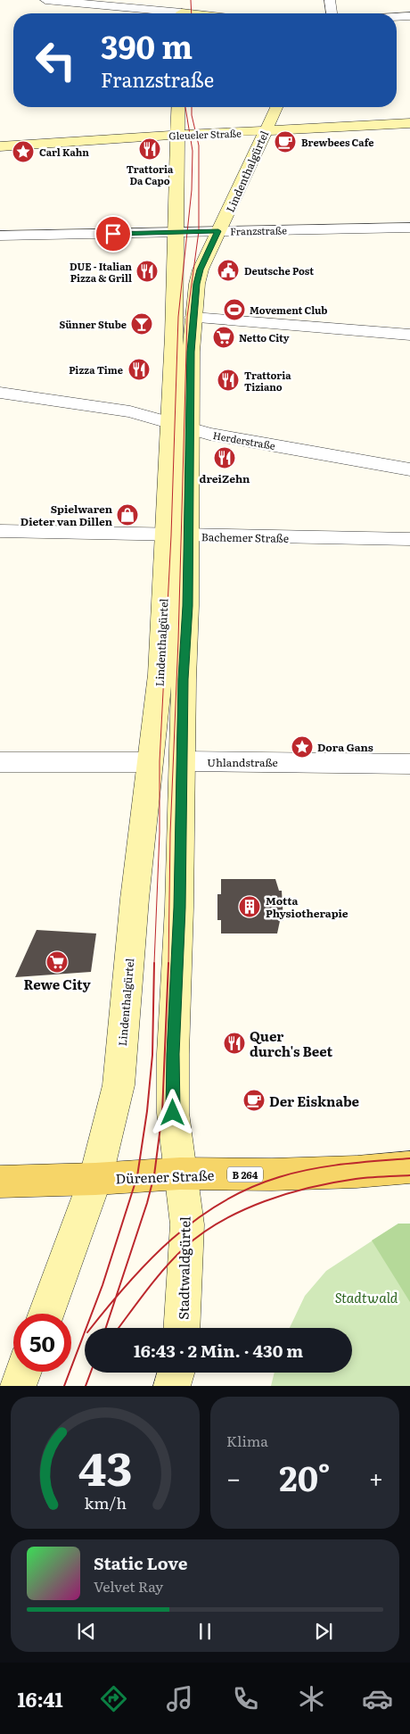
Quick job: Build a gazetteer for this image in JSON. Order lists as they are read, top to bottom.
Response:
{
  "streets": {
    "main road": [
      "Gleueler Straße",
      "Lindenthalgürtel",
      "B 264",
      "Dürener Straße",
      "Stadtwaldgürtel"
    ],
    "street": [
      "Franzstraße",
      "Herderstraße",
      "Bachemer Straße",
      "Uhlandstraße"
    ]
  },
  "crossings": [
    ["Gleueler Straße", "Lindenthalgürtel"],
    ["Lindenthalgürtel", "Franzstraße"],
    ["Lindenthalgürtel", "Herderstraße"],
    ["Lindenthalgürtel", "Bachemer Straße"],
    ["Lindenthalgürtel", "Uhlandstraße"],
    ["Lindenthalgürtel", "Dürener Straße"],
    ["Lindenthalgürtel", "Stadtwaldgürtel"],
    ["Dürener Straße", "Stadtwaldgürtel"]
  ],
  "parks": ["Stadtwald"],
  "places": {
    "cafe": ["Brewbees Cafe", "Der Eisknabe"],
    "restaurant": [
      "Trattoria Da Capo",
      "DUE - Italian Pizza & Grill",
      "Pizza Time",
      "Trattoria Tiziano",
      "dreiZehn",
      "Quer durch's Beet"
    ],
    "place": ["Carl Kahn", "Dora Gans"],
    "public building": ["Deutsche Post"],
    "sports": ["Movement Club"],
    "bar": ["Sünner Stube"],
    "supermarket": ["Netto City", "Rewe City"],
    "shop": ["Spielwaren Dieter van Dillen"],
    "building": ["Motta Physiotherapie"]
  },
  "page": {
    "turn": ["390 m", "Franzstraße"],
    "limit": "50",
    "trip": "16:43 · 2 Min. · 430 m",
    "tile": "Klima",
    "heat": ["−", "20°", "+"],
    "song": ["Static Love", "Velvet Ray"],
    "tabs": "16:41",
    "gauge": ["43", "km/h"]
  }
}
